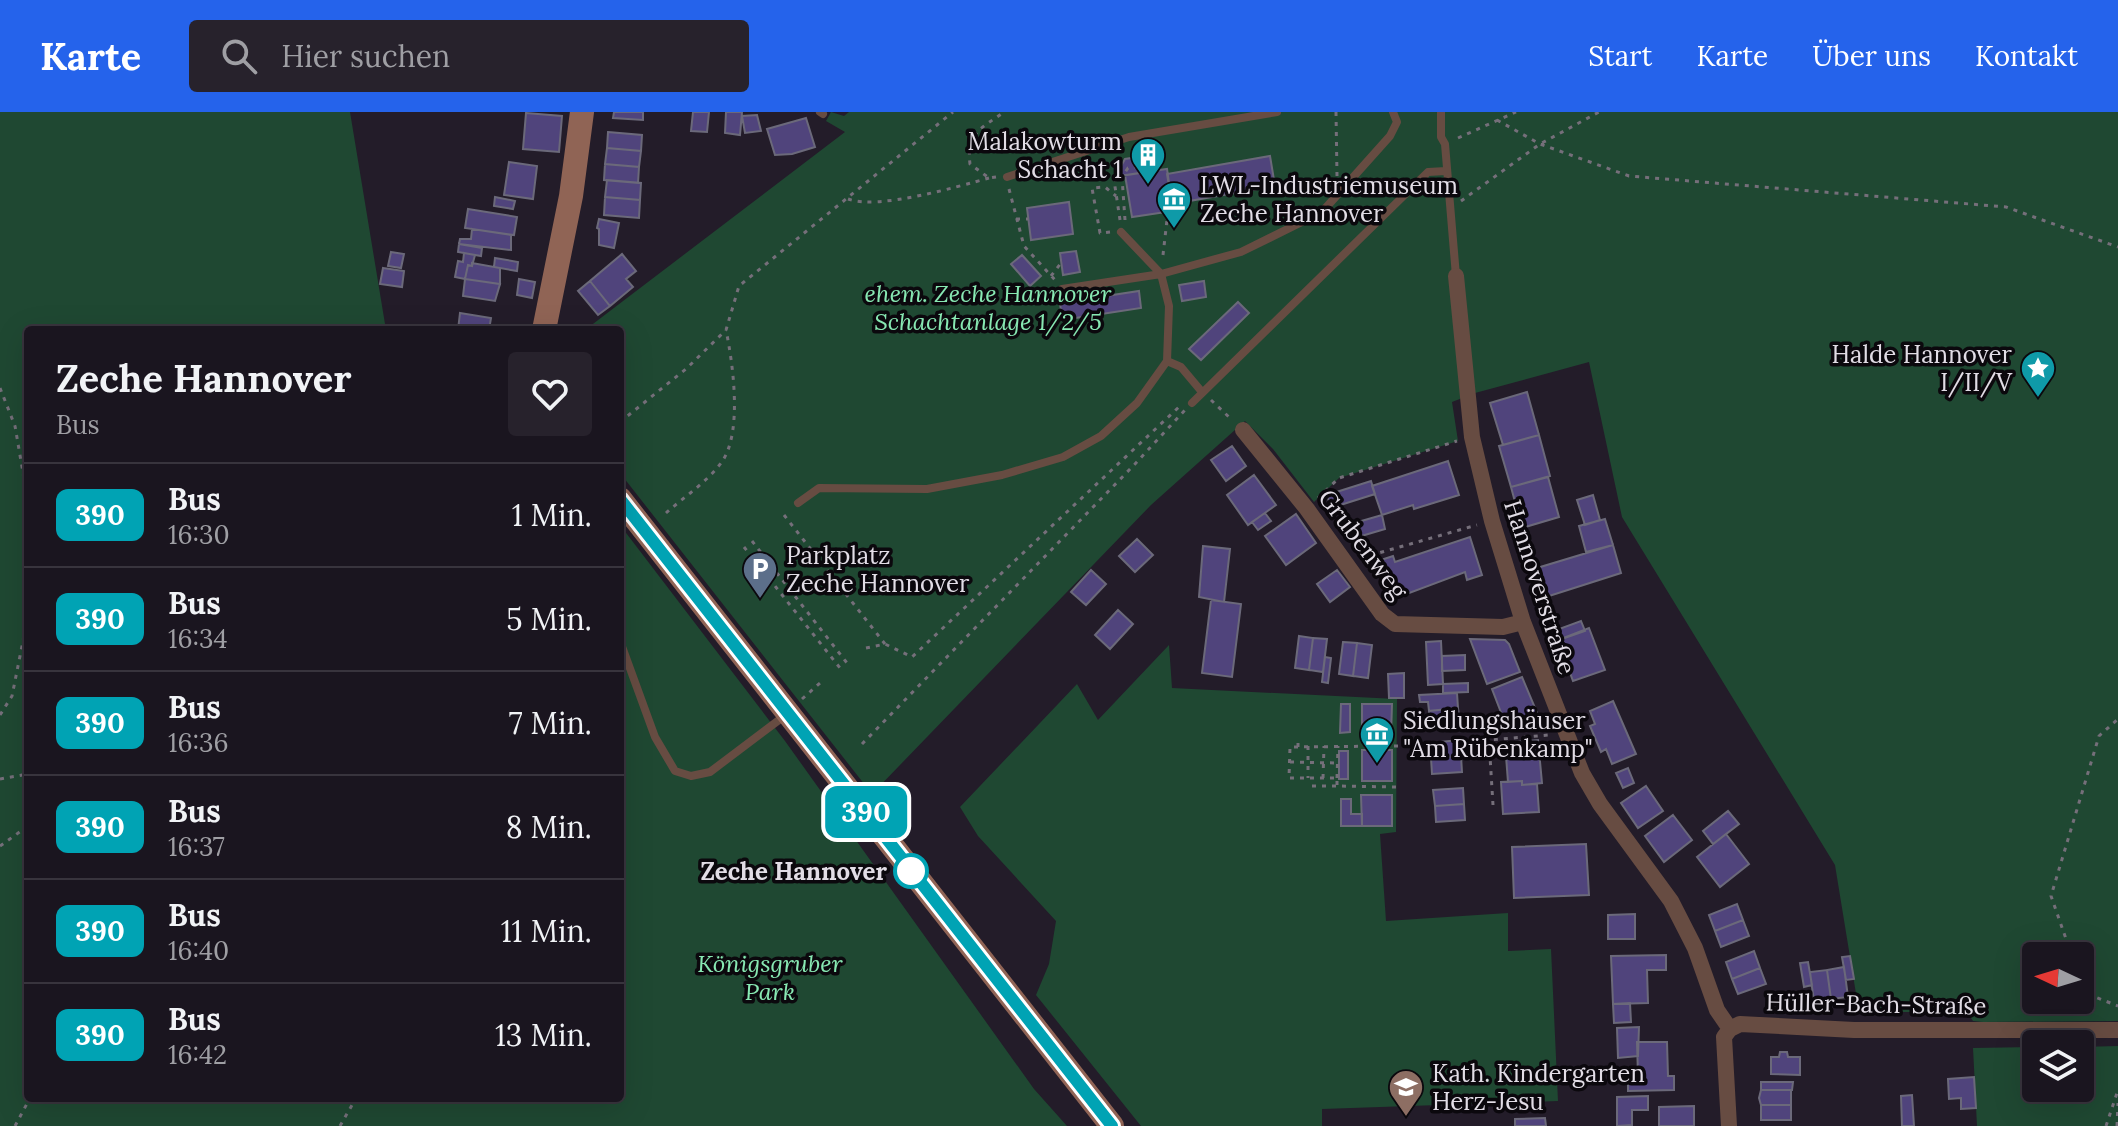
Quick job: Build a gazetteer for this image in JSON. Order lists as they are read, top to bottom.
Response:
{
  "streets": {
    "street": ["Grubenweg", "Hannoverstraße", "Hüller-Bach-Straße"]
  },
  "crossings": [
    ["Grubenweg", "Hannoverstraße"],
    ["Hannoverstraße", "Hüller-Bach-Straße"]
  ],
  "parks": ["ehem. Zeche Hannover Schachtanlage 1/2/5", "Königsgruber Park"],
  "places": {
    "building": ["Malakowturm Schacht 1"],
    "museum": ["LWL-Industriemuseum Zeche Hannover", "Siedlungshäuser \"Am Rübenkamp\""],
    "place": ["Halde Hannover I/II/V"],
    "parking": ["Parkplatz Zeche Hannover"],
    "other": ["Zeche Hannover"],
    "school or university": ["Kath. Kindergarten Herz-Jesu"]
  },
  "lines": ["bus line 390"],
  "north": "left",
  "page": {
    "header": "Karte",
    "search": "Hier suchen",
    "nav": [
      "Start",
      "Karte",
      "Über uns",
      "Kontakt"
    ],
    "on_map": "390",
    "heading": ["Zeche Hannover", "Bus"],
    "list": [
      {
        "mark": "390",
        "name": "Bus",
        "note": "16:30",
        "value": "1 Min."
      },
      {
        "mark": "390",
        "name": "Bus",
        "note": "16:34",
        "value": "5 Min."
      },
      {
        "mark": "390",
        "name": "Bus",
        "note": "16:36",
        "value": "7 Min."
      },
      {
        "mark": "390",
        "name": "Bus",
        "note": "16:37",
        "value": "8 Min."
      },
      {
        "mark": "390",
        "name": "Bus",
        "note": "16:40",
        "value": "11 Min."
      },
      {
        "mark": "390",
        "name": "Bus",
        "note": "16:42",
        "value": "13 Min."
      }
    ]
  }
}
